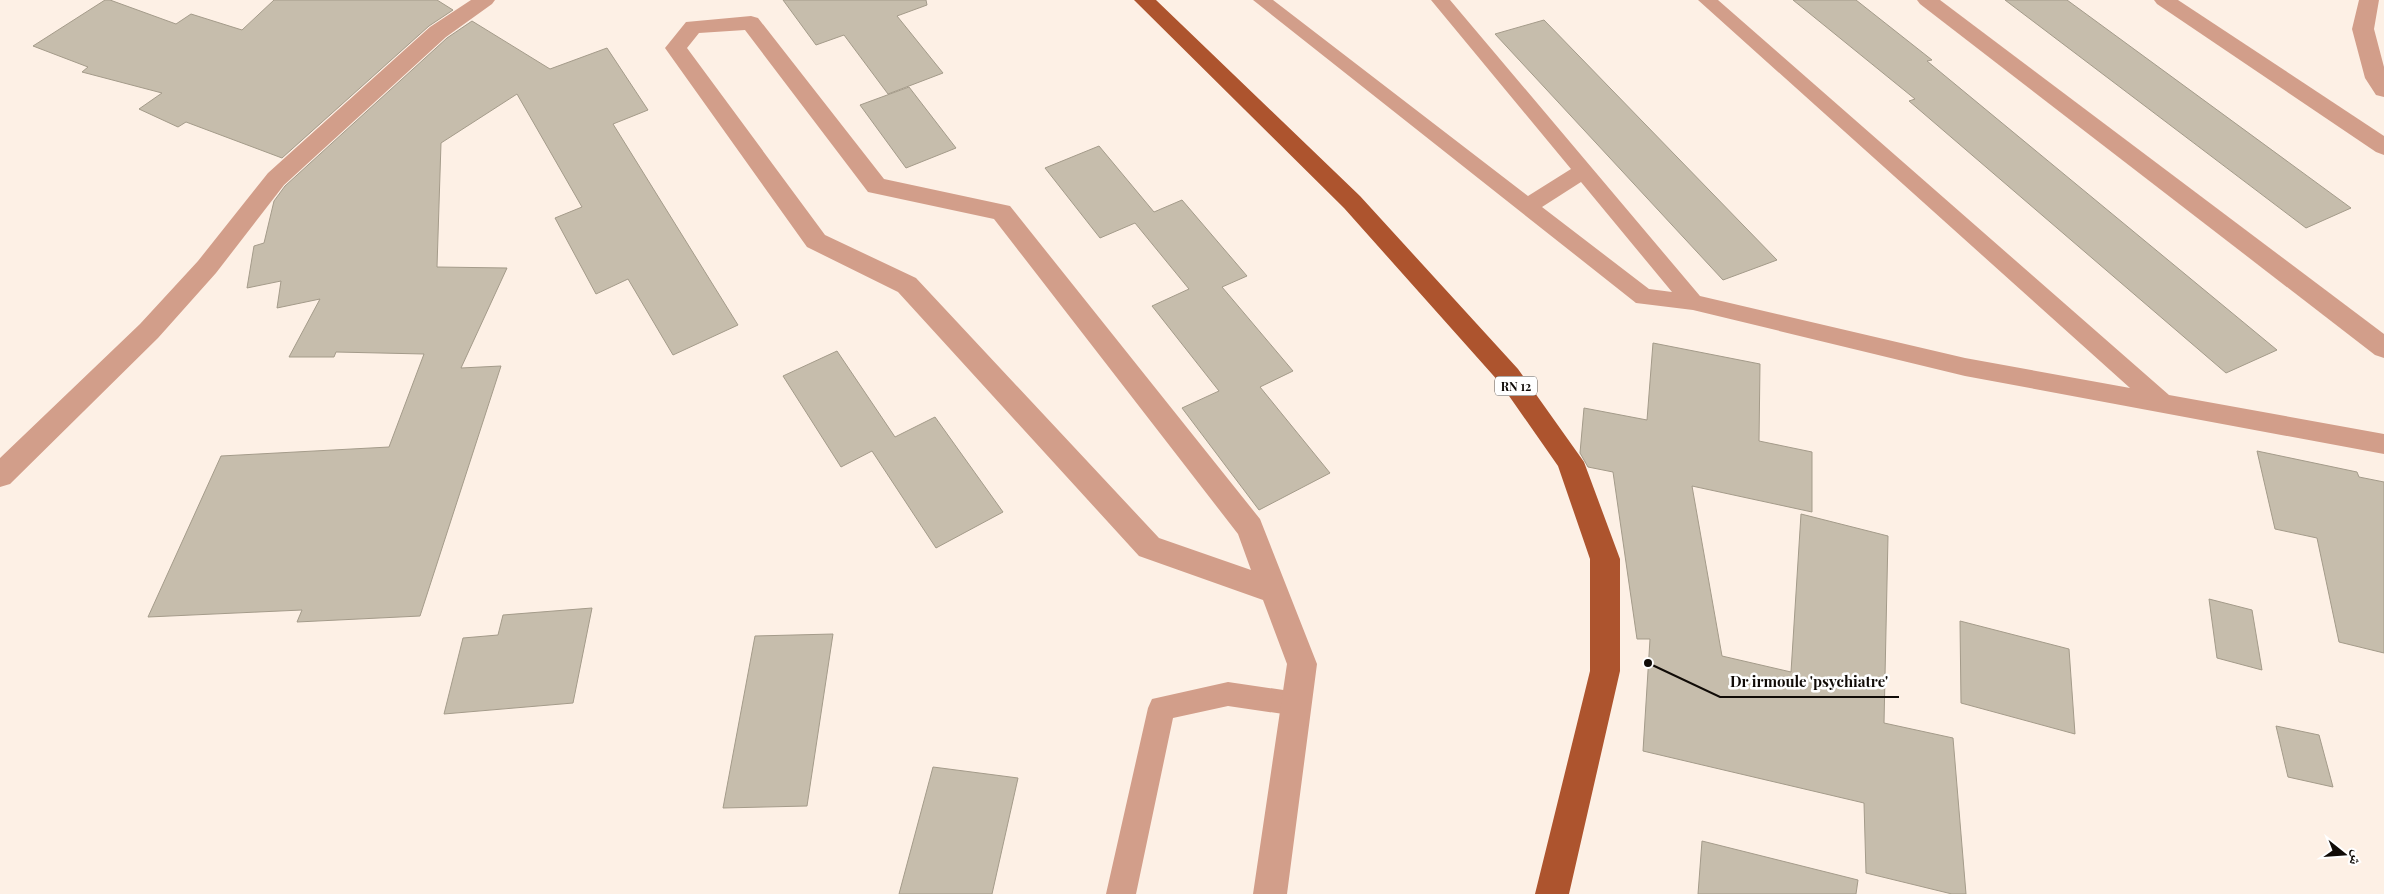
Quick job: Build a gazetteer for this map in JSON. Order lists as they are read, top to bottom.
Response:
{
  "streets": {
    "main road": ["RN 12"]
  },
  "places": ["Dr irmoule 'psychiatre'"],
  "north": "right"
}
